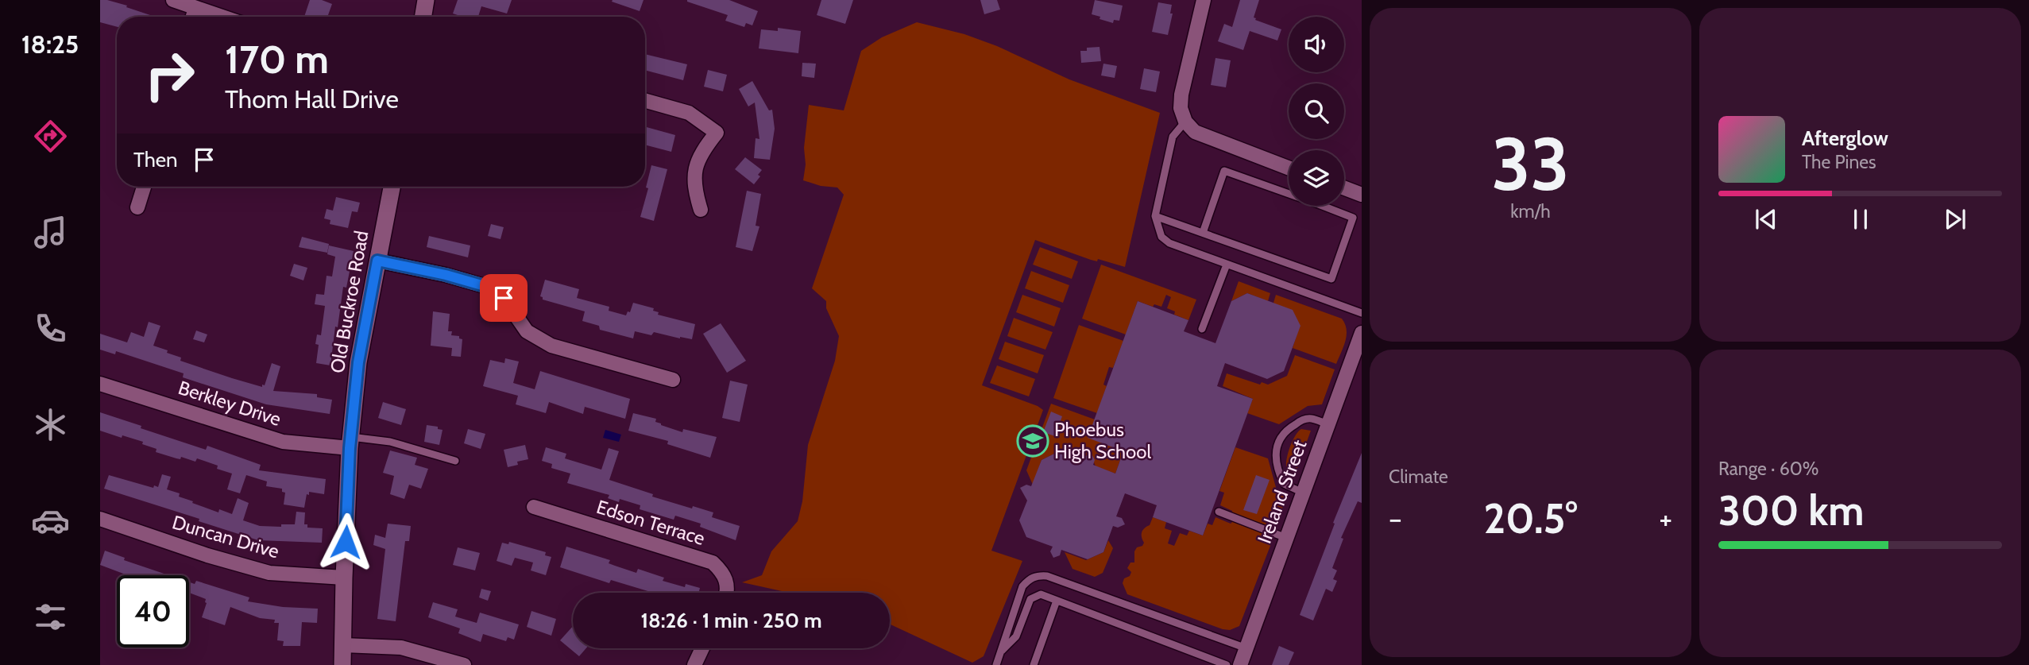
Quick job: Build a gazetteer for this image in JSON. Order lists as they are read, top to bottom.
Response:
{
  "streets": {
    "street": [
      "Old Buckroe Road",
      "Berkley Drive",
      "Ireland Street",
      "Edson Terrace",
      "Duncan Drive"
    ]
  },
  "crossings": [
    ["Old Buckroe Road", "Berkley Drive"],
    ["Old Buckroe Road", "Duncan Drive"]
  ],
  "places": {
    "school or university": ["Phoebus High School"]
  },
  "page": {
    "tabs": "18:25",
    "tile": [
      ["33", "km/h"],
      "Climate",
      ["Range · 60%", "300 km"]
    ],
    "turn": ["170 m", "Thom Hall Drive"],
    "song": ["Afterglow", "The Pines"],
    "then": "Then",
    "heat": ["−", "20.5°", "+"],
    "limit": "40",
    "trip": "18:26 · 1 min · 250 m"
  }
}
